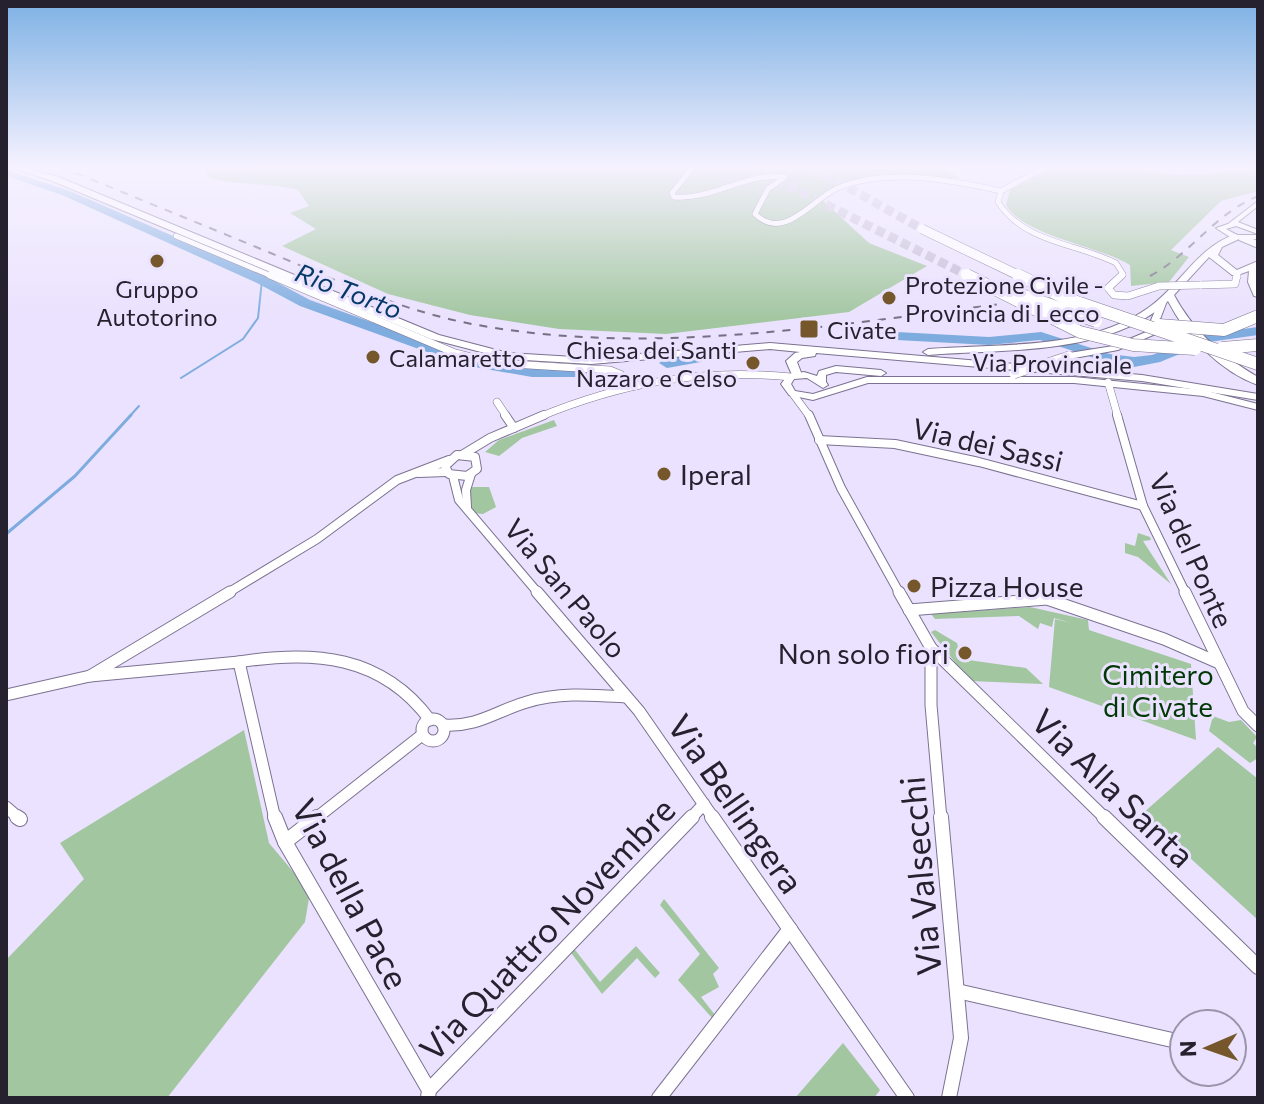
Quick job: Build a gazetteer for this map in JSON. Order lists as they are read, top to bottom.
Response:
{
  "streets": {
    "street": [
      "Via Provinciale",
      "Via dei Sassi",
      "Via del Ponte",
      "Via San Paolo",
      "Via Alla Santa",
      "Via Bellingera",
      "Via Valsecchi",
      "Via della Pace",
      "Via Quattro Novembre"
    ]
  },
  "crossings": [
    ["Via Provinciale", "Via del Ponte"],
    ["Via dei Sassi", "Via del Ponte"],
    ["Via San Paolo", "Via Bellingera"],
    ["Via Alla Santa", "Via Valsecchi"],
    ["Via Bellingera", "Via Quattro Novembre"],
    ["Via della Pace", "Via Quattro Novembre"]
  ],
  "water": ["Rio Torto"],
  "parks": ["Cimitero di Civate"],
  "places": {
    "other": [
      "Gruppo Autotorino",
      "Protezione Civile - Provincia di Lecco",
      "Calamaretto",
      "Chiesa dei Santi Nazaro e Celso",
      "Iperal",
      "Pizza House",
      "Non solo fiori"
    ],
    "transit": ["Civate"]
  },
  "north": "left"
}
